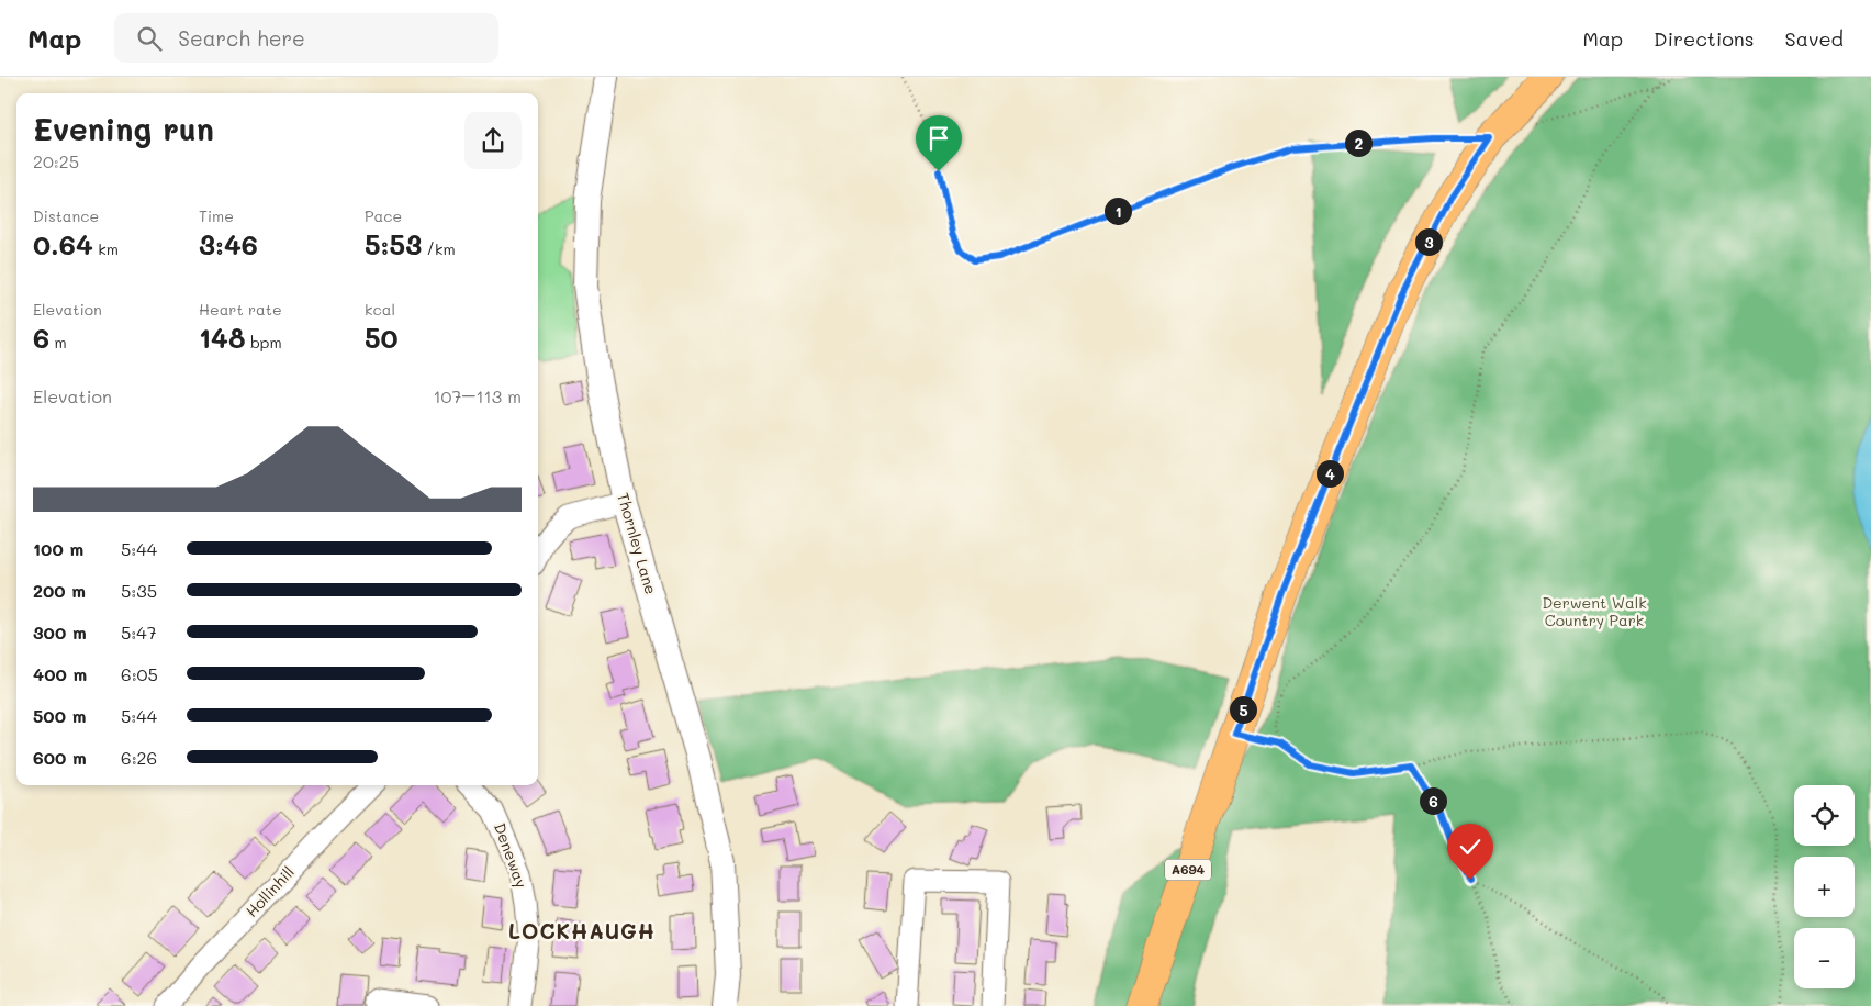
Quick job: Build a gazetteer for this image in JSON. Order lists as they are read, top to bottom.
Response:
{
  "streets": {
    "main road": ["A694"],
    "street": ["Thornley Lane", "Deneway", "Hollinhill"]
  },
  "districts": ["LOCKHAUGH"],
  "parks": ["Derwent Walk Country Park"],
  "page": {
    "header": "Map",
    "search": "Search here",
    "nav": ["Map", "Directions", "Saved"],
    "heading": ["Evening run", "20:25"],
    "pins": [
      "2",
      "1",
      "3",
      "4",
      "5",
      "6"
    ],
    "stats": [
      ["Distance", "0.64 km"],
      ["Time", "3:46"],
      ["Pace", "5:53 /km"],
      ["Elevation", "6 m"],
      ["Heart rate", "148 bpm"],
      ["kcal", "50"]
    ],
    "chart": ["Elevation", "107–113 m"],
    "list": [
      {
        "name": "100 m",
        "note": "5:44"
      },
      {
        "name": "200 m",
        "note": "5:35"
      },
      {
        "name": "300 m",
        "note": "5:47"
      },
      {
        "name": "400 m",
        "note": "6:05"
      },
      {
        "name": "500 m",
        "note": "5:44"
      },
      {
        "name": "600 m",
        "note": "6:26"
      }
    ],
    "map_buttons": ["+", "−"]
  }
}
